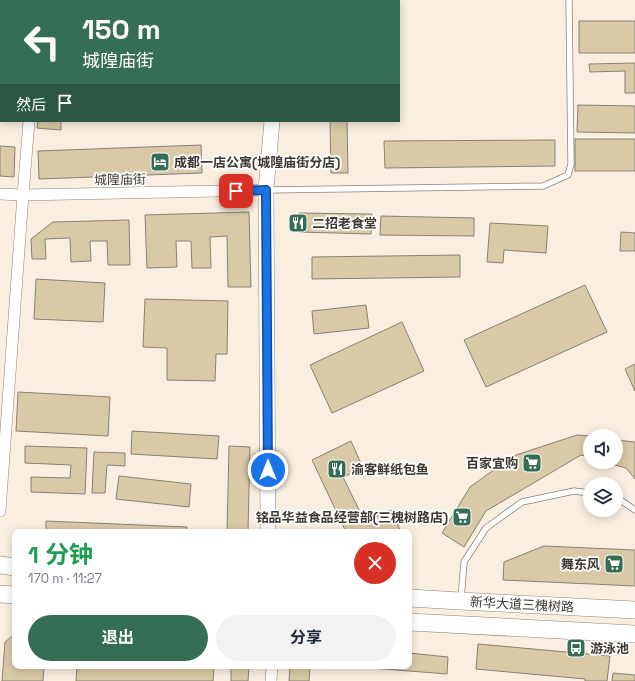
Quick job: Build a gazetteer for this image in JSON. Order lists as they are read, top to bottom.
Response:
{
  "streets": {
    "main road": ["新华大道三槐树路"],
    "street": ["城隍庙街"]
  },
  "places": {
    "hotel": ["成都一店公寓(城隍庙街分店)"],
    "restaurant": ["二招老食堂", "渝客鲜纸包鱼"],
    "supermarket": ["百家宜购", "铭品华益食品经营部(三槐树路店)", "舞东风"],
    "bus stop": ["游泳池"]
  },
  "page": {
    "turn": ["150 m", "城隍庙街"],
    "then": "然后",
    "heading": ["1 分钟", "170 m · 11:27"],
    "buttons": ["退出", "分享"]
  }
}
